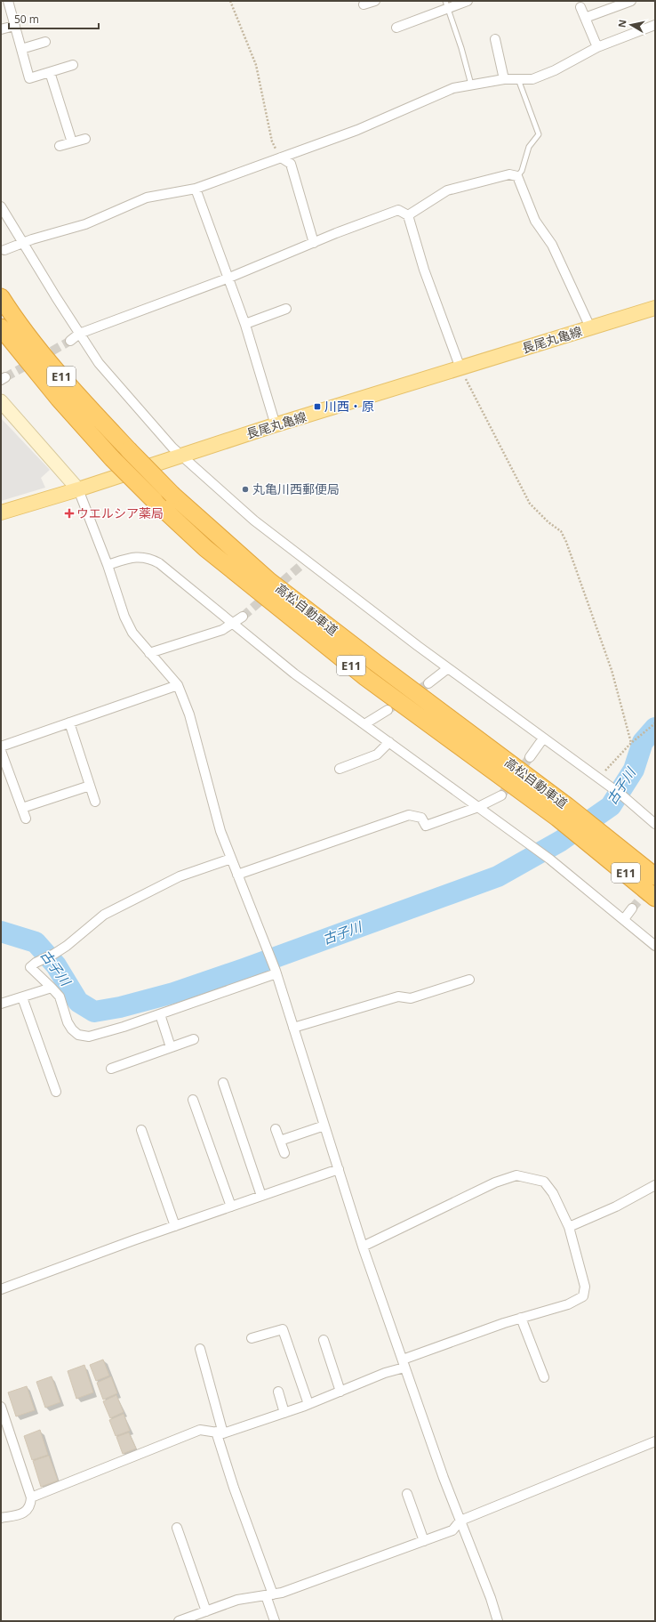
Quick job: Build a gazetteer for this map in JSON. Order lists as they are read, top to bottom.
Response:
{
  "streets": {
    "highway": ["E11", "高松自動車道"],
    "main road": ["長尾丸亀線"]
  },
  "water": ["古子川"],
  "places": {
    "transit": ["川西・原"],
    "other": ["丸亀川西郵便局"],
    "health": ["ウエルシア薬局"]
  },
  "scale_bar": "50 m",
  "north": "left"
}
